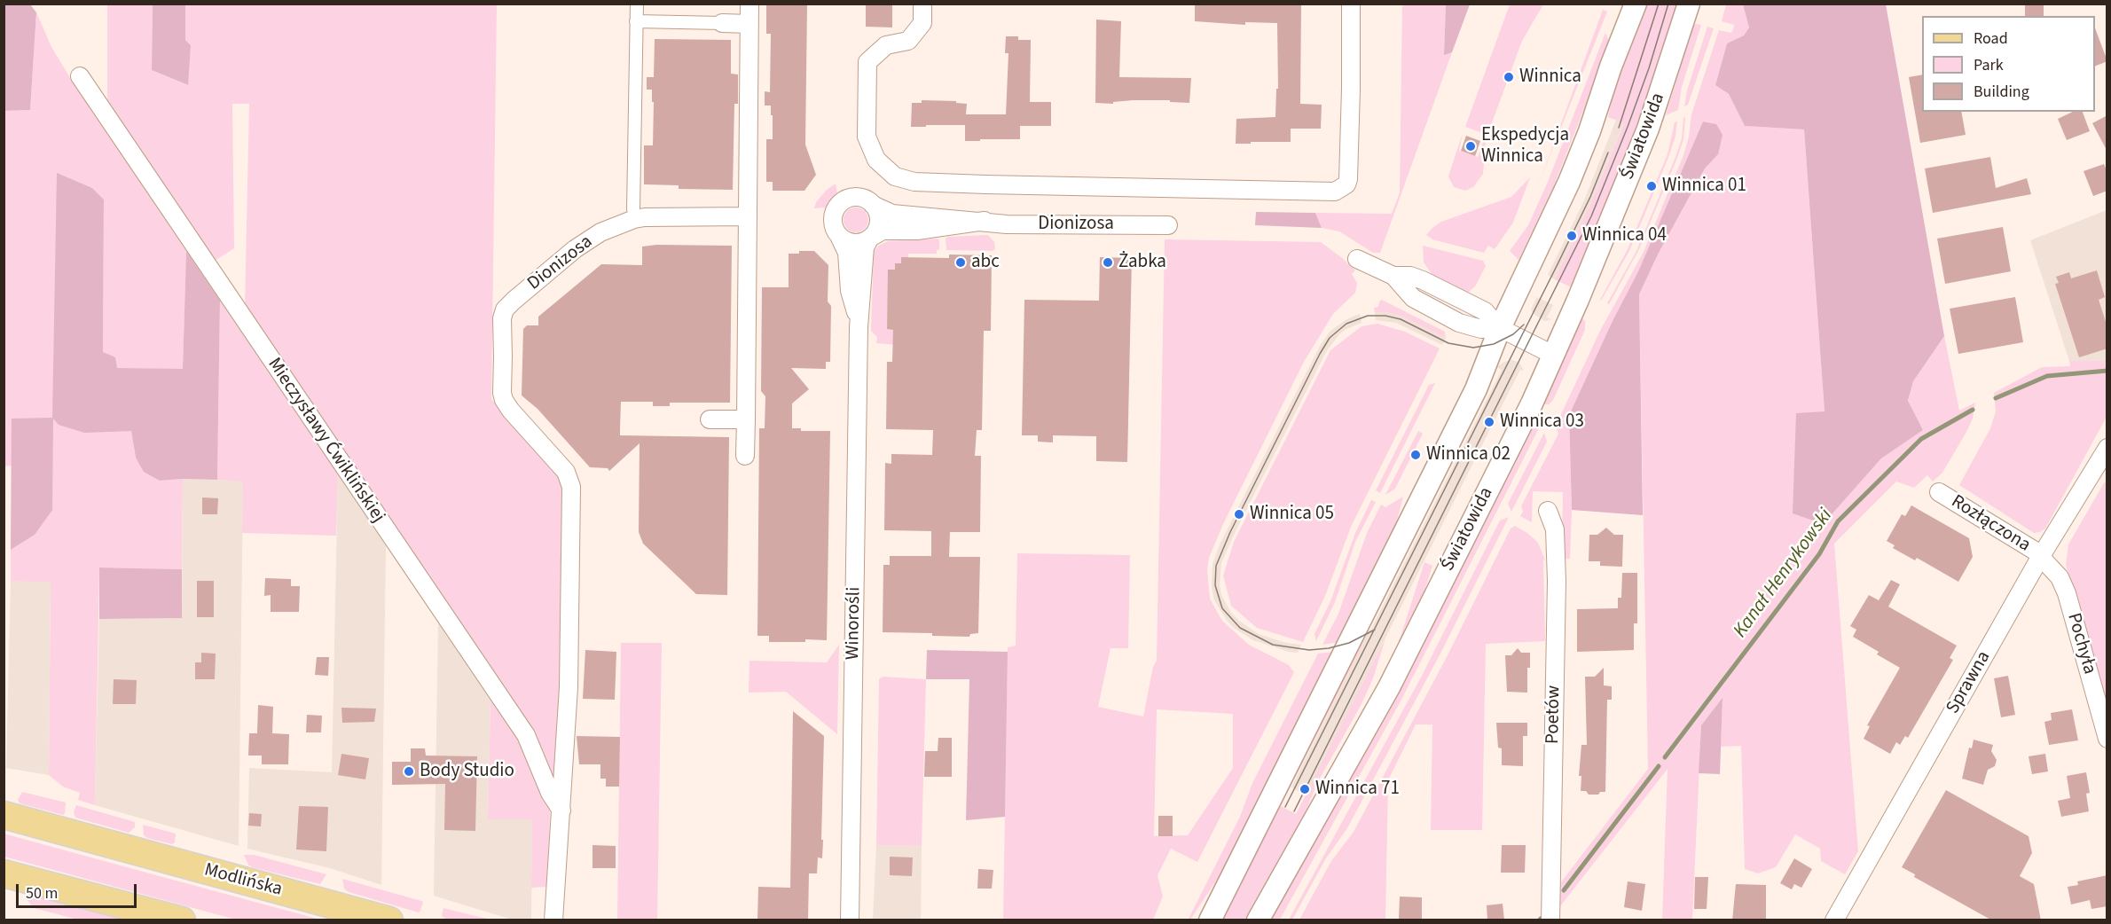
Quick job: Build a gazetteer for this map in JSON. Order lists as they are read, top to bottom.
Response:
{
  "streets": {
    "main road": ["Modlińska"],
    "street": [
      "Światowida",
      "Dionizosa",
      "Mieczysławy Ćwiklińskiej",
      "Rozłączona",
      "Winorośli",
      "Pochyła",
      "Sprawna",
      "Poetów"
    ]
  },
  "crossings": [
    ["Dionizosa", "Mieczysławy Ćwiklińskiej"],
    ["Dionizosa", "Winorośli"],
    ["Rozłączona", "Pochyła"],
    ["Rozłączona", "Sprawna"],
    ["Pochyła", "Sprawna"]
  ],
  "water": ["Kanał Henrykowski"],
  "places": [
    "Winnica",
    "Ekspedycja Winnica",
    "Winnica 01",
    "Winnica 04",
    "abc",
    "Żabka",
    "Winnica 03",
    "Winnica 02",
    "Winnica 05",
    "Body Studio",
    "Winnica 71"
  ],
  "legend": ["Road", "Park", "Building"],
  "scale_bar": "50 m"
}
